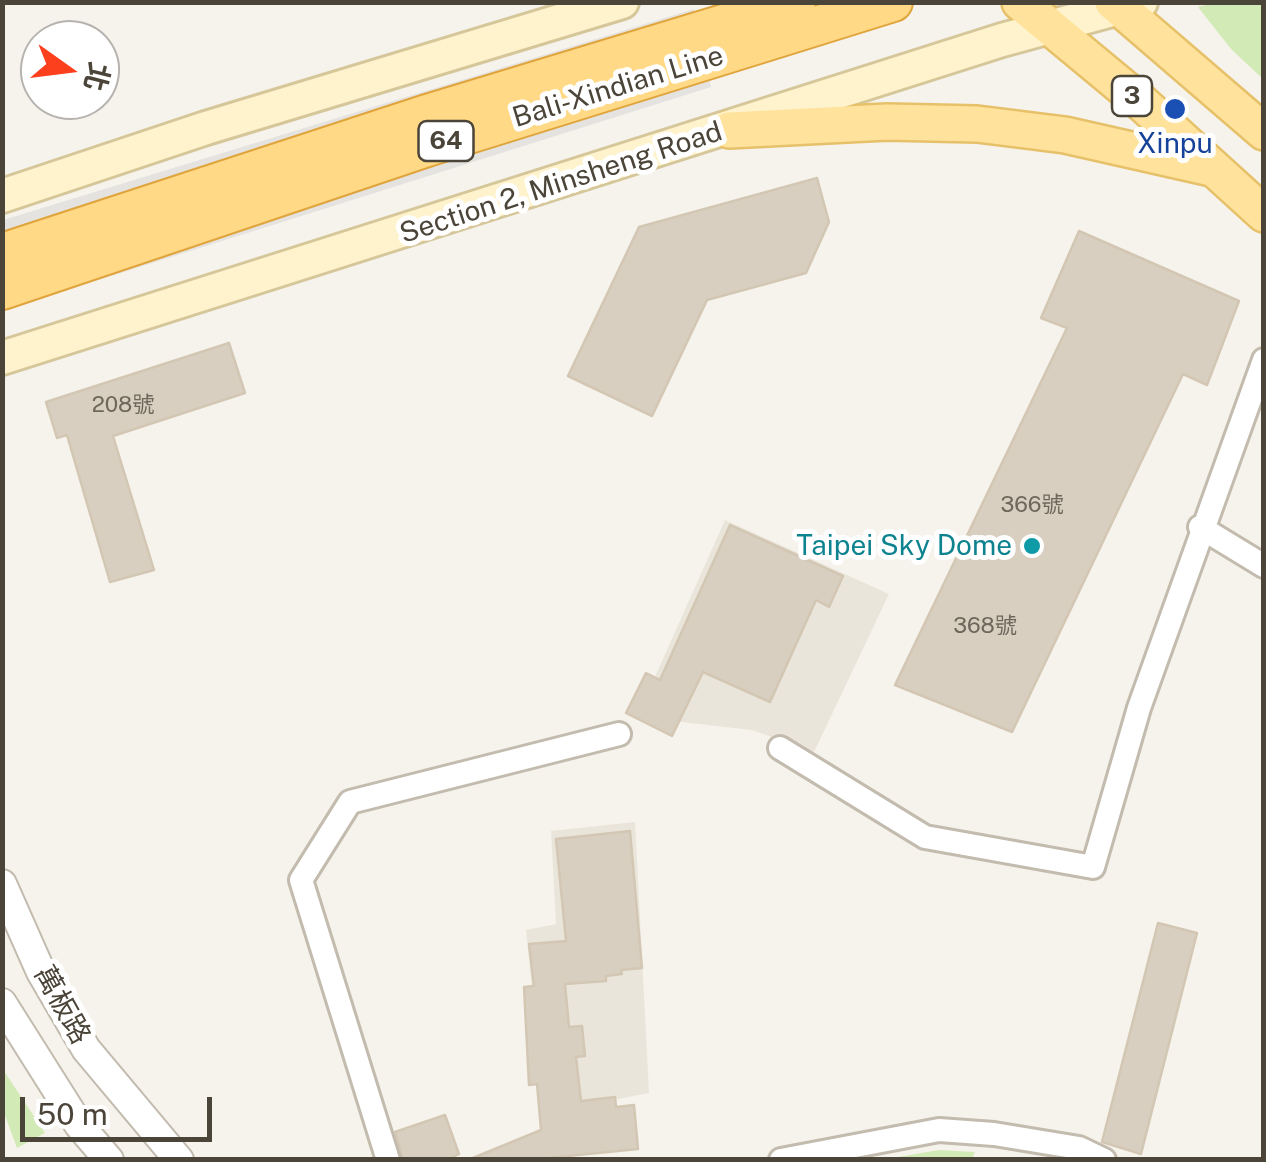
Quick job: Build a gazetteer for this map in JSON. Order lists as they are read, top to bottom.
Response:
{
  "streets": {
    "highway": ["Bali-Xindian Line", "64"],
    "main road": ["3", "Section 2, Minsheng Road"],
    "street": ["萬板路"]
  },
  "crossings": [
    ["3", "Section 2, Minsheng Road"]
  ],
  "places": ["Xinpu", "Taipei Sky Dome"],
  "house_numbers": ["208號", "366號", "368號"],
  "scale_bar": "50 m",
  "north": "right"
}
